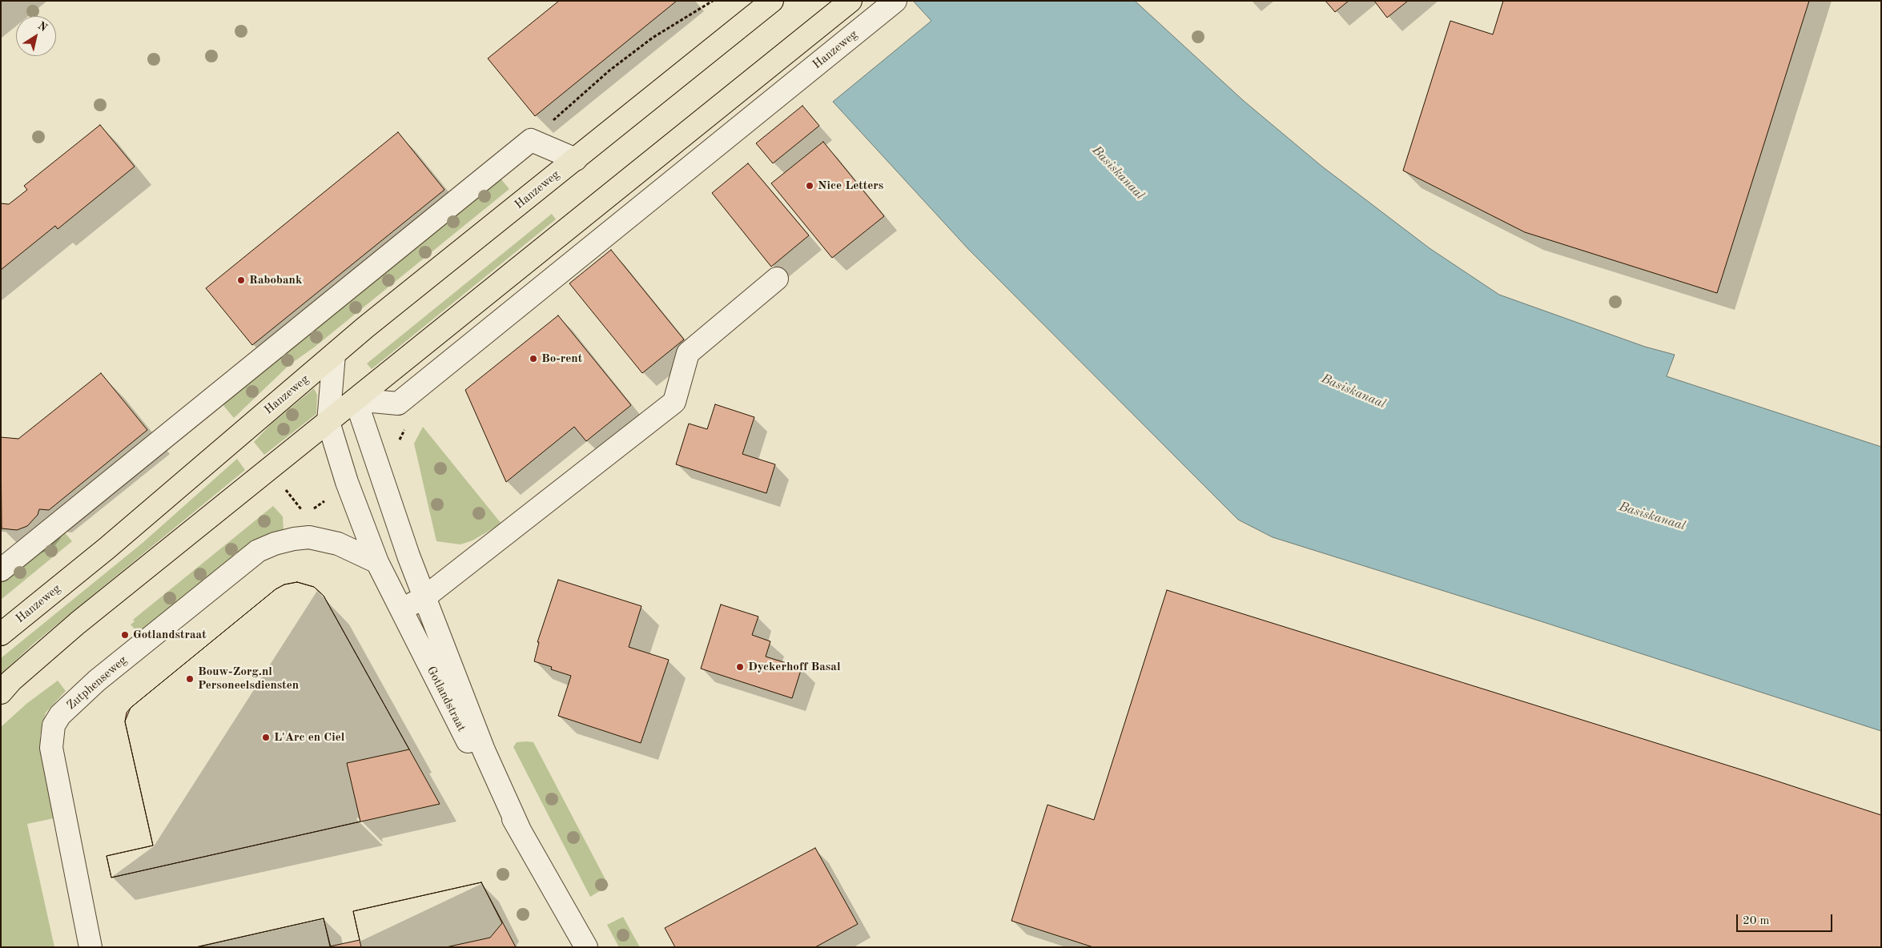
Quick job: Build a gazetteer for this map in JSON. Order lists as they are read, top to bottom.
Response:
{
  "streets": {
    "main road": ["Hanzeweg"],
    "street": ["Zutphenseweg", "Gotlandstraat"]
  },
  "crossings": [
    ["Hanzeweg", "Gotlandstraat"],
    ["Zutphenseweg", "Gotlandstraat"]
  ],
  "water": ["Basiskanaal"],
  "places": [
    "Nice Letters",
    "Rabobank",
    "Bo-rent",
    "Gotlandstraat",
    "Dyckerhoff Basal",
    "Bouw-Zorg.nl Personeelsdiensten",
    "L'Arc en Ciel"
  ],
  "scale_bar": "20 m",
  "north": "top right"
}
